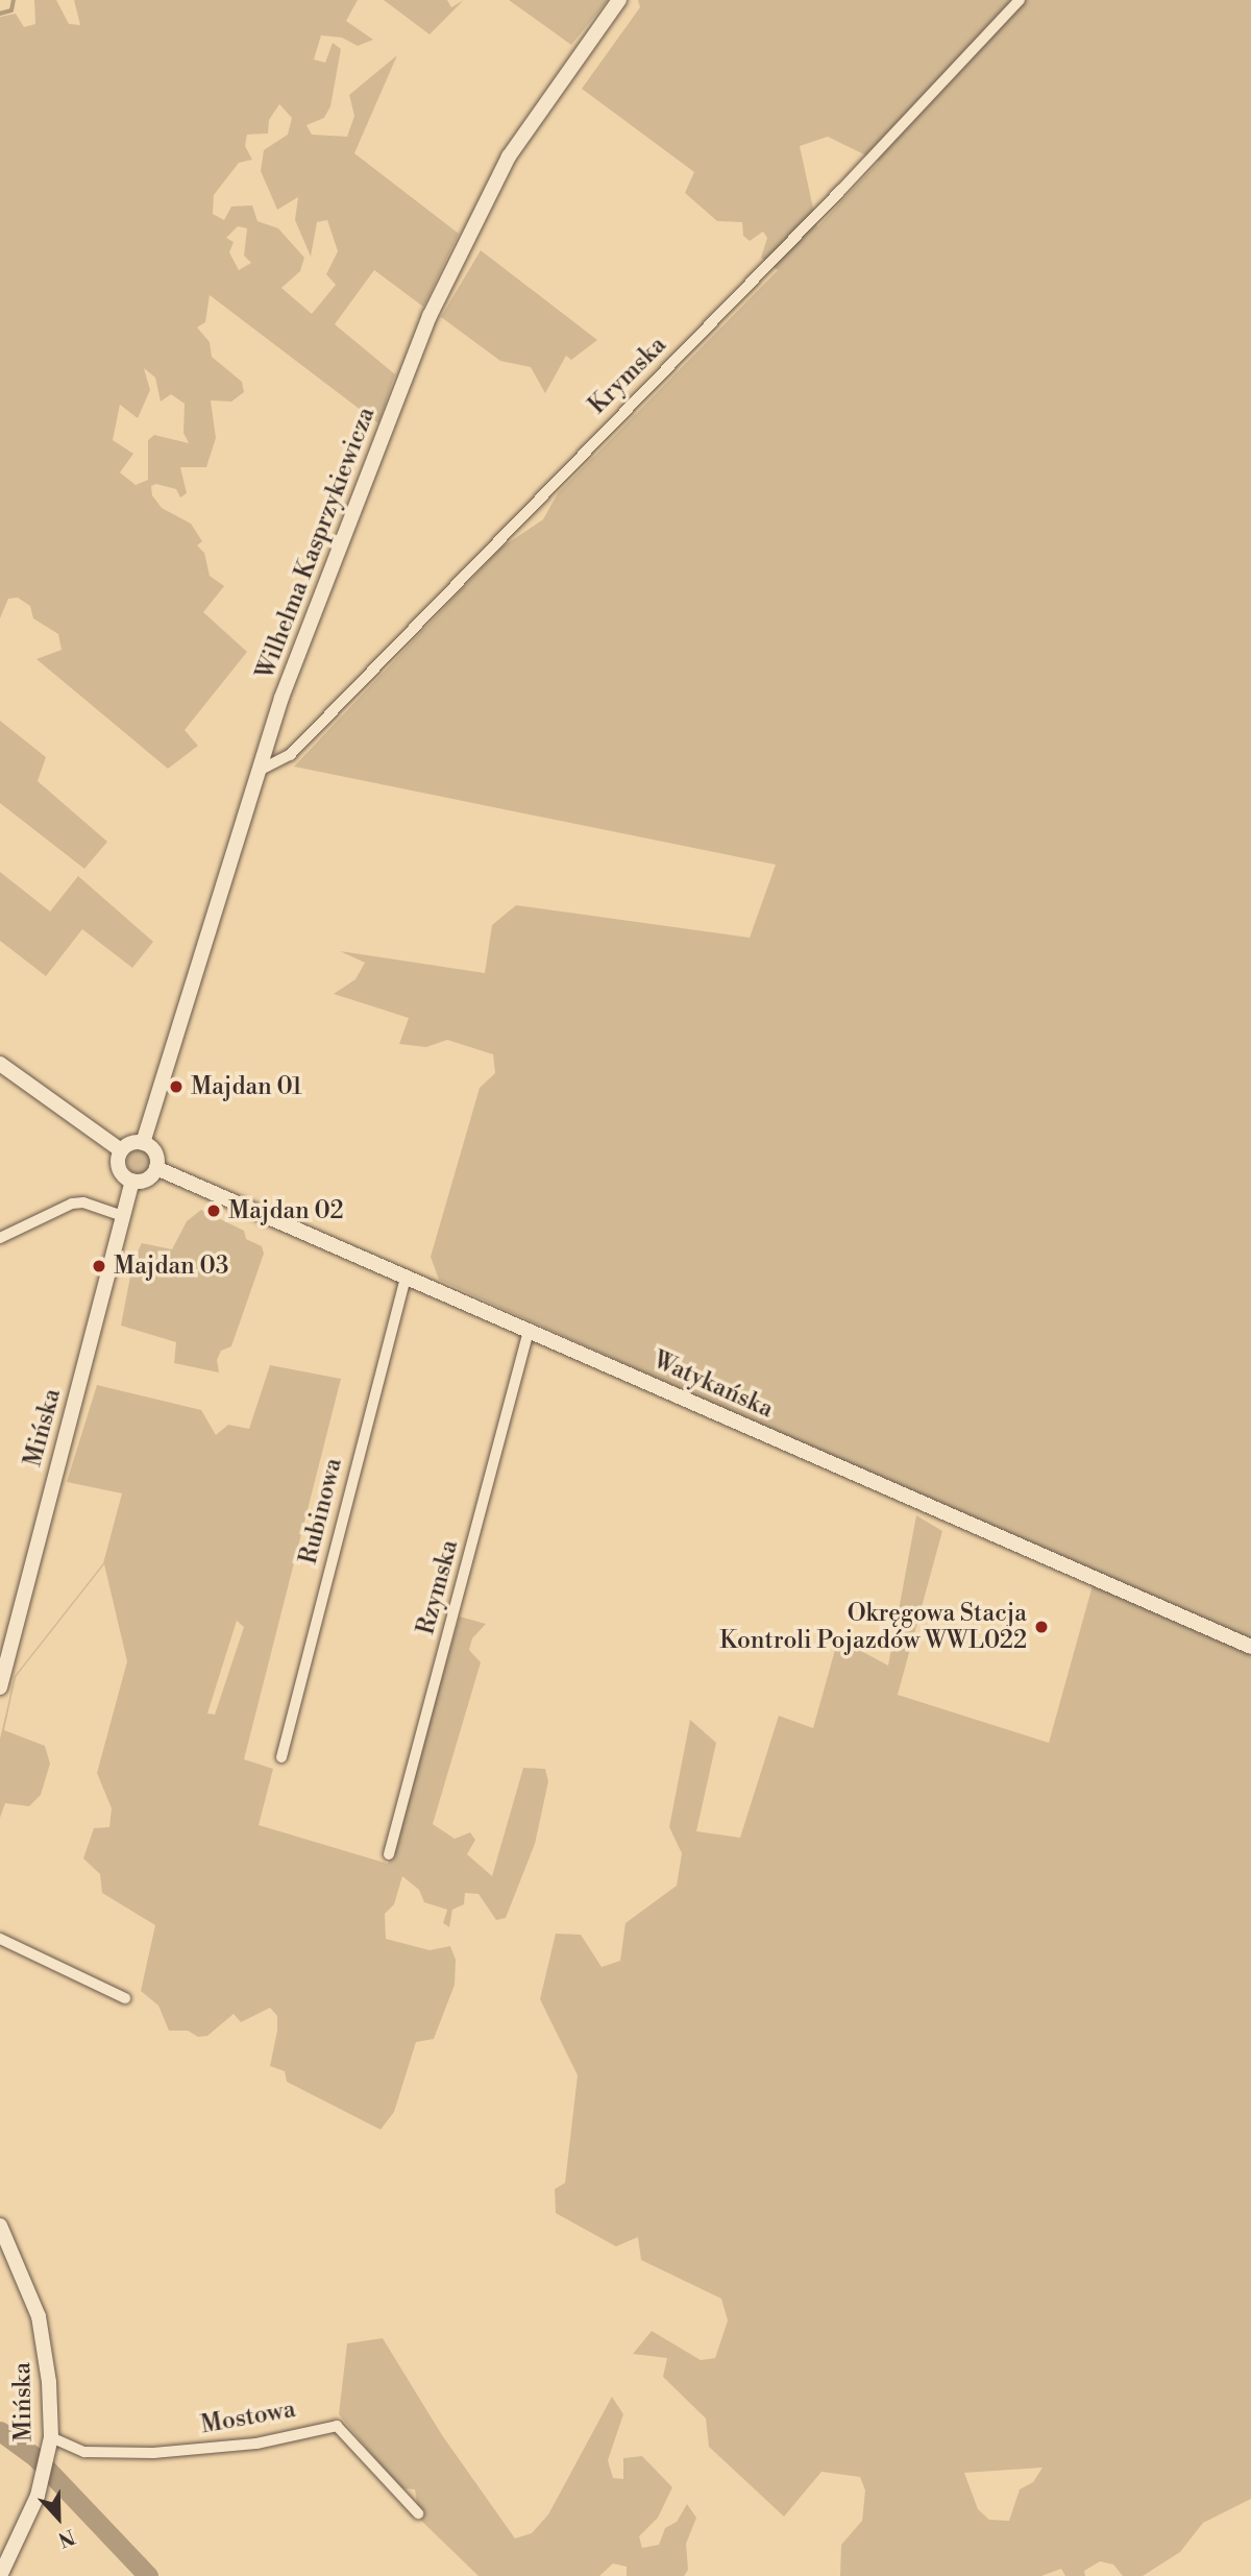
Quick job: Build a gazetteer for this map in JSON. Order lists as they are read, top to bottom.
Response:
{
  "streets": {
    "street": [
      "Krymska",
      "Wilhelma Kasprzykiewicza",
      "Watykańska",
      "Mińska",
      "Rubinowa",
      "Rzymska",
      "Mostowa"
    ]
  },
  "crossings": [
    ["Krymska", "Wilhelma Kasprzykiewicza"],
    ["Wilhelma Kasprzykiewicza", "Watykańska"],
    ["Wilhelma Kasprzykiewicza", "Mińska"],
    ["Watykańska", "Mińska"],
    ["Watykańska", "Rubinowa"],
    ["Watykańska", "Rzymska"],
    ["Mińska", "Mostowa"]
  ],
  "places": [
    "Majdan 01",
    "Majdan 02",
    "Majdan 03",
    "Okręgowa Stacja Kontroli Pojazdów WWL022"
  ],
  "north": "bottom"
}
